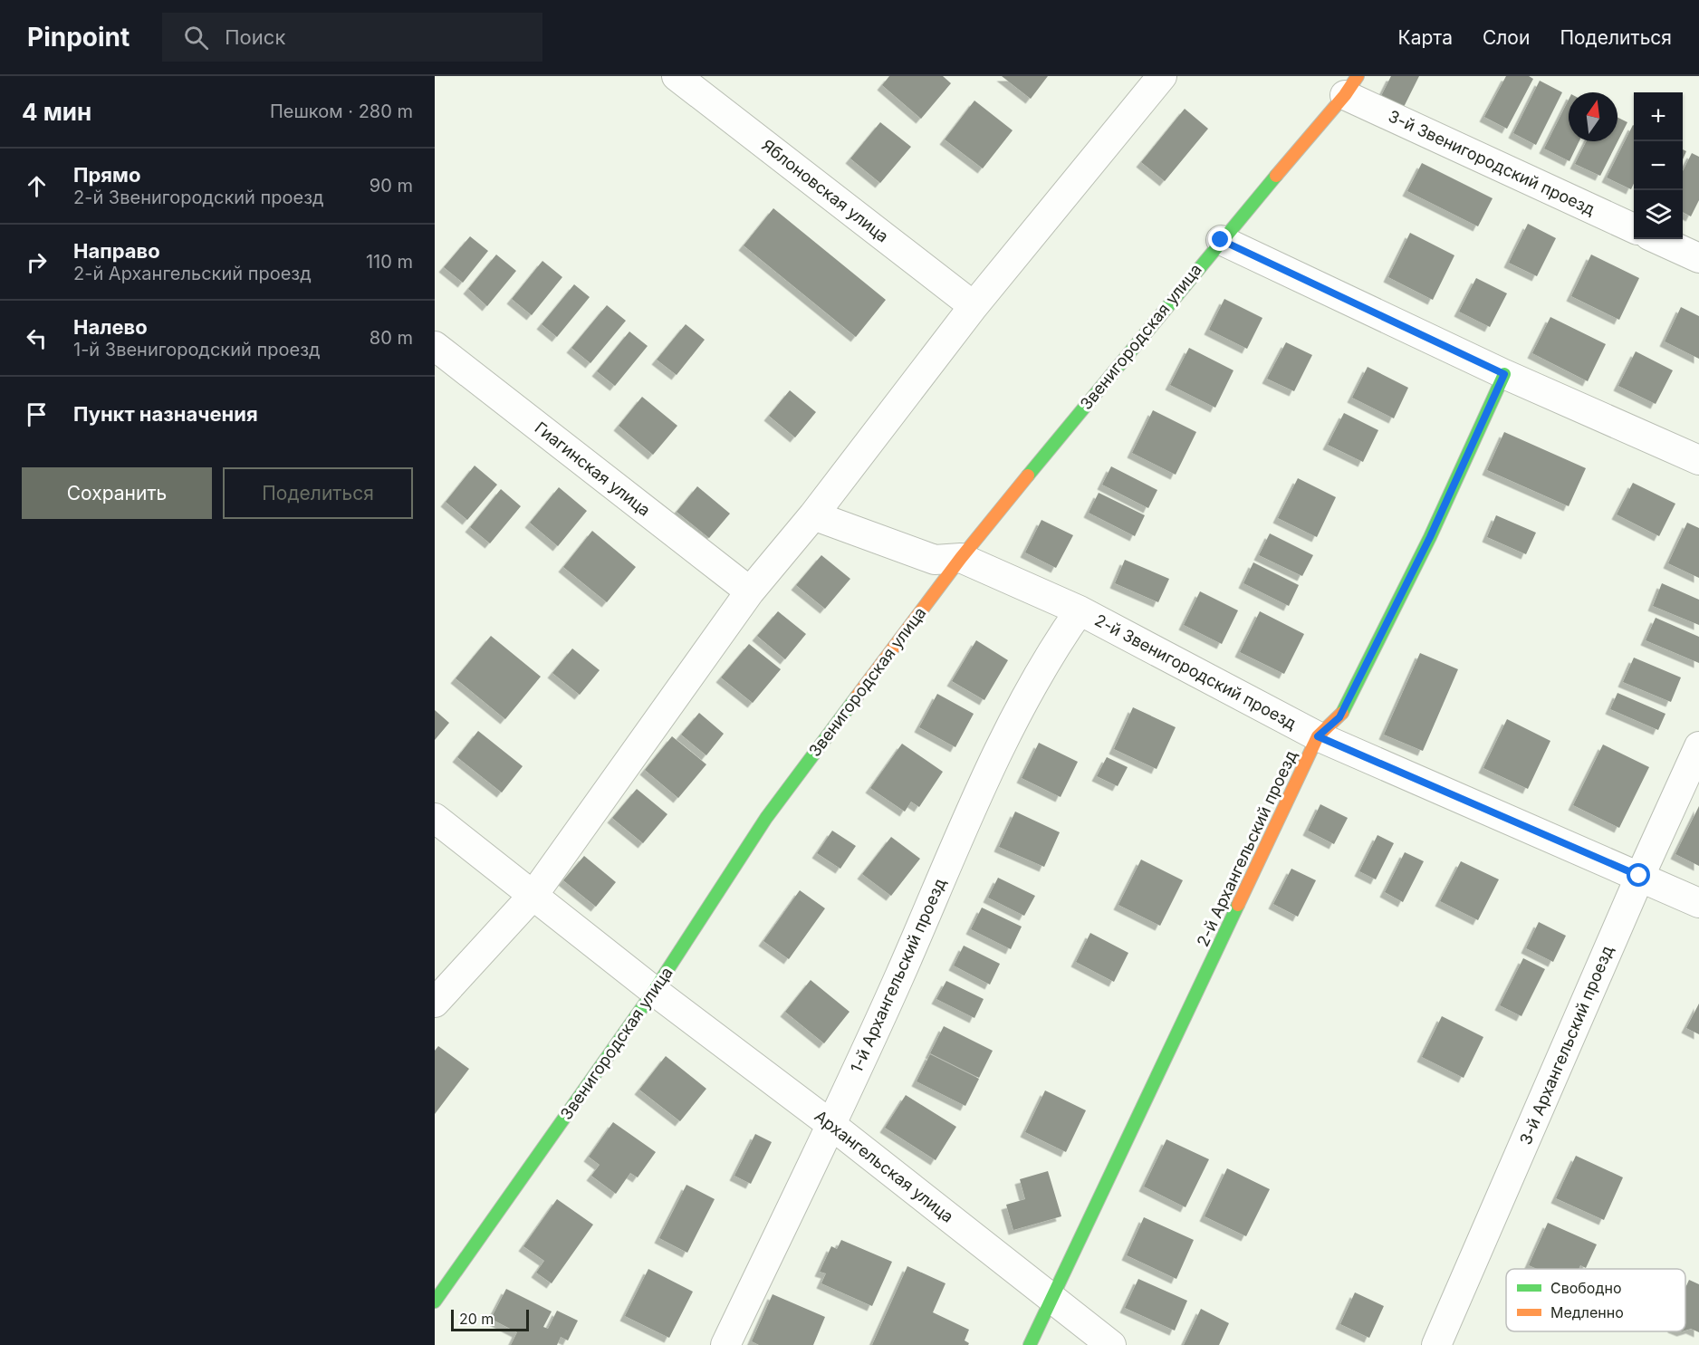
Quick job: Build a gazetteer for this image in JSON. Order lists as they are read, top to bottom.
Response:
{
  "streets": {
    "street": [
      "3-й Звенигородский проезд",
      "Яблоновская улица",
      "Звенигородская улица",
      "Гиагинская улица",
      "2-й Звенигородский проезд",
      "2-й Архангельский проезд",
      "1-й Архангельский проезд",
      "3-й Архангельский проезд",
      "Архангельская улица"
    ]
  },
  "crossings": [
    ["3-й Звенигородский проезд", "Звенигородская улица"],
    ["Звенигородская улица", "2-й Звенигородский проезд"],
    ["Звенигородская улица", "Архангельская улица"],
    ["2-й Звенигородский проезд", "2-й Архангельский проезд"],
    ["2-й Звенигородский проезд", "1-й Архангельский проезд"],
    ["2-й Звенигородский проезд", "3-й Архангельский проезд"],
    ["2-й Архангельский проезд", "Архангельская улица"],
    ["1-й Архангельский проезд", "Архангельская улица"]
  ],
  "legend": ["Свободно", "Медленно"],
  "scale_bar": "20 m",
  "north": "top",
  "page": {
    "header": "Pinpoint",
    "search": "Поиск",
    "nav": ["Карта", "Слои", "Поделиться"],
    "heading": ["4 мин", "Пешком · 280 m"],
    "map_buttons": ["+", "−"],
    "list": [
      ["Прямо", "2-й Звенигородский проезд", "90 m"],
      ["Направо", "2-й Архангельский проезд", "110 m"],
      ["Налево", "1-й Звенигородский проезд", "80 m"],
      "Пункт назначения"
    ],
    "buttons": ["Сохранить", "Поделиться"],
    "scale": "20 m"
  }
}
